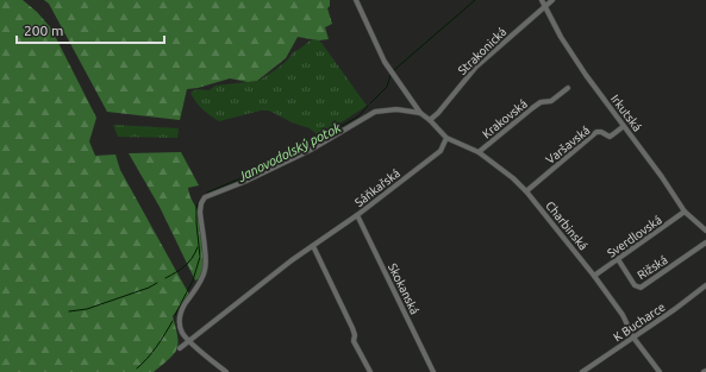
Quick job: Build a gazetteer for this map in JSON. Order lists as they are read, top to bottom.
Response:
{
  "streets": {
    "street": [
      "Strakonická",
      "Irkutská",
      "Krakovská",
      "Varšavská",
      "Sáňkařská",
      "Charbinská",
      "Sverdlovská",
      "Rižská",
      "Skokanská",
      "K Bucharce"
    ]
  },
  "crossings": [
    ["Strakonická", "Irkutská"],
    ["Strakonická", "Charbinská"],
    ["Irkutská", "Varšavská"],
    ["Irkutská", "Sverdlovská"],
    ["Krakovská", "Charbinská"],
    ["Varšavská", "Charbinská"],
    ["Sáňkařská", "Charbinská"],
    ["Sáňkařská", "Skokanská"],
    ["Charbinská", "Sverdlovská"],
    ["Charbinská", "K Bucharce"],
    ["Sverdlovská", "Rižská"]
  ],
  "water": ["Janovodolský potok"],
  "scale_bar": "200 m"
}
